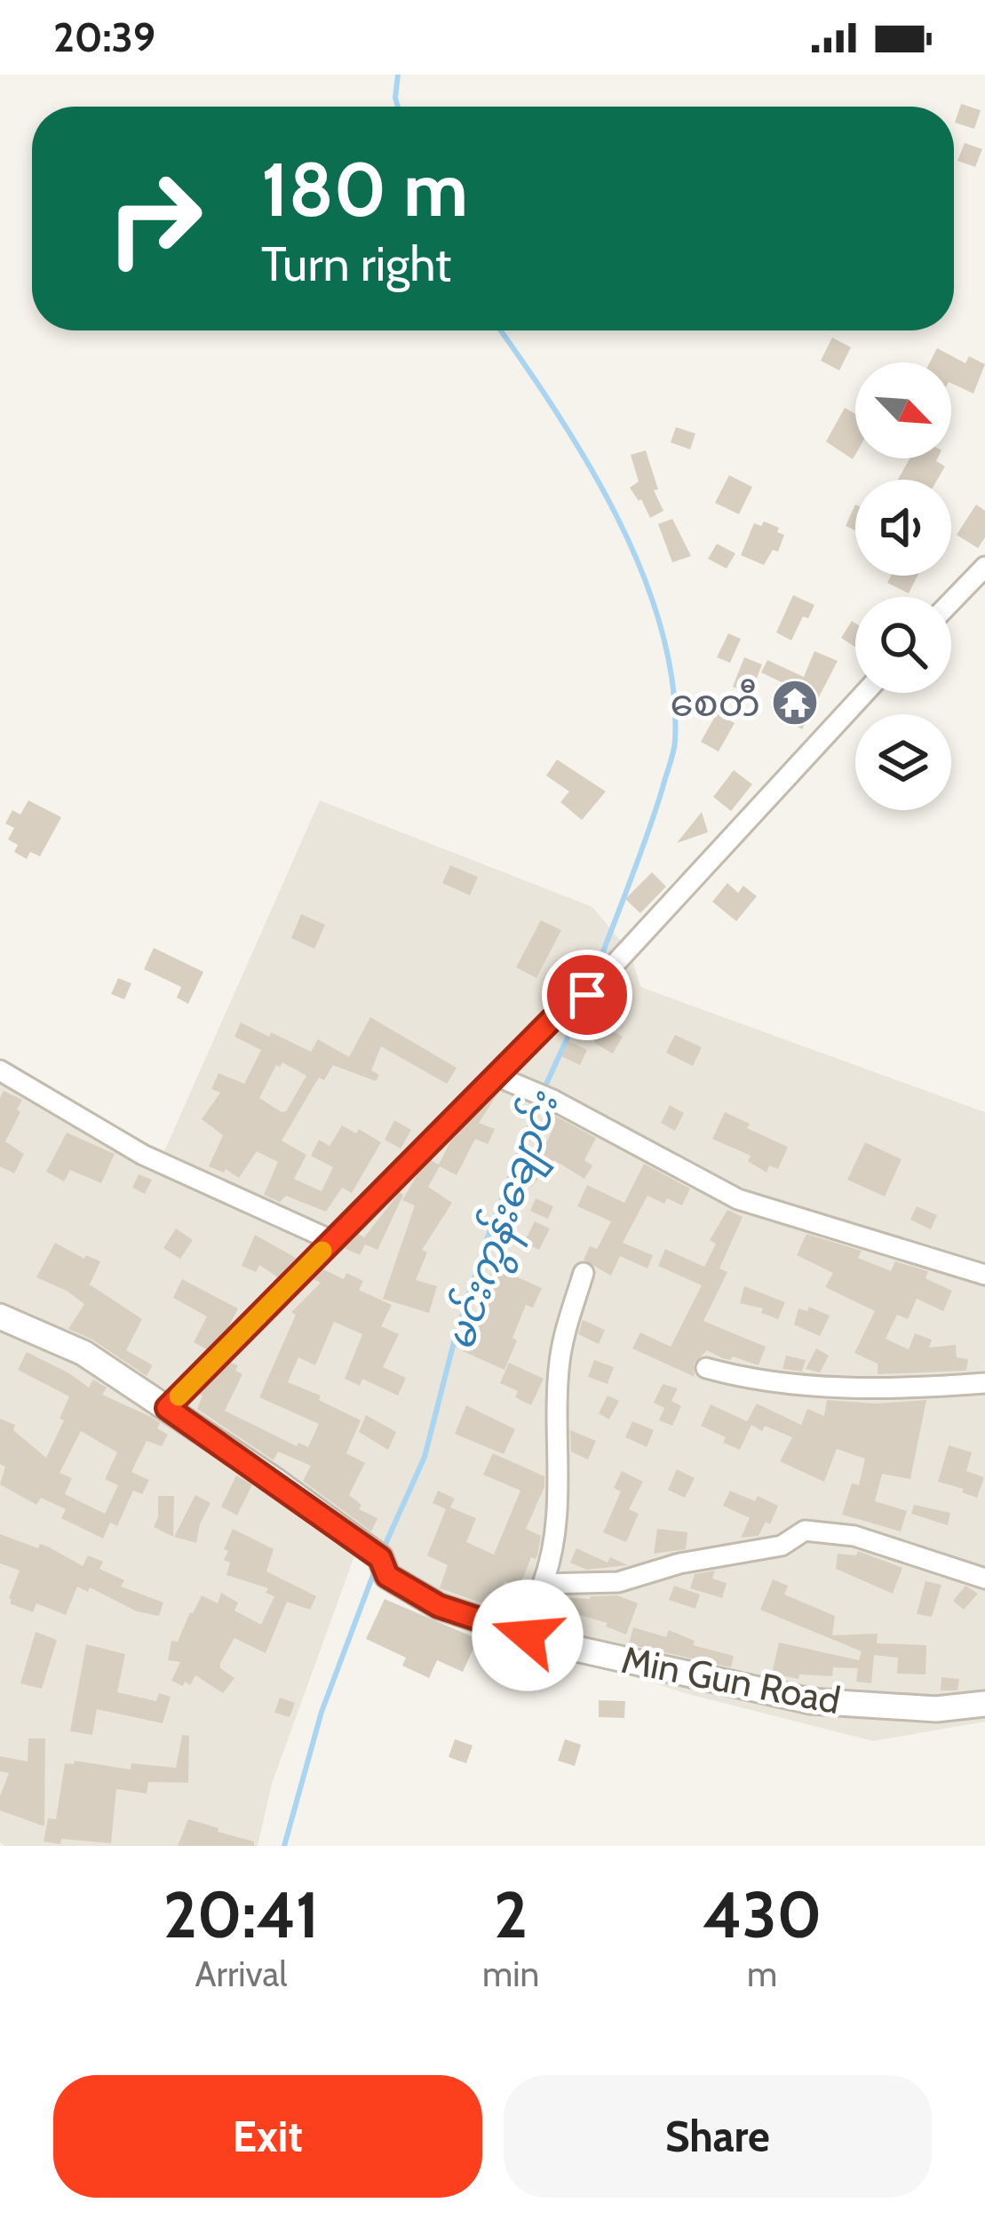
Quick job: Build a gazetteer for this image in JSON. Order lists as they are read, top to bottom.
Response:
{
  "streets": {
    "street": ["Min Gun Road"]
  },
  "water": ["မင်းကွန်းချောင်း"],
  "places": {
    "temple": ["စေတီ"]
  },
  "north": "bottom right",
  "page": {
    "status": "20:39",
    "turn": ["180 m", "Turn right"],
    "eta": [
      "20:41",
      "Arrival",
      "2",
      "min",
      "430",
      "m"
    ],
    "buttons": ["Exit", "Share"]
  }
}
